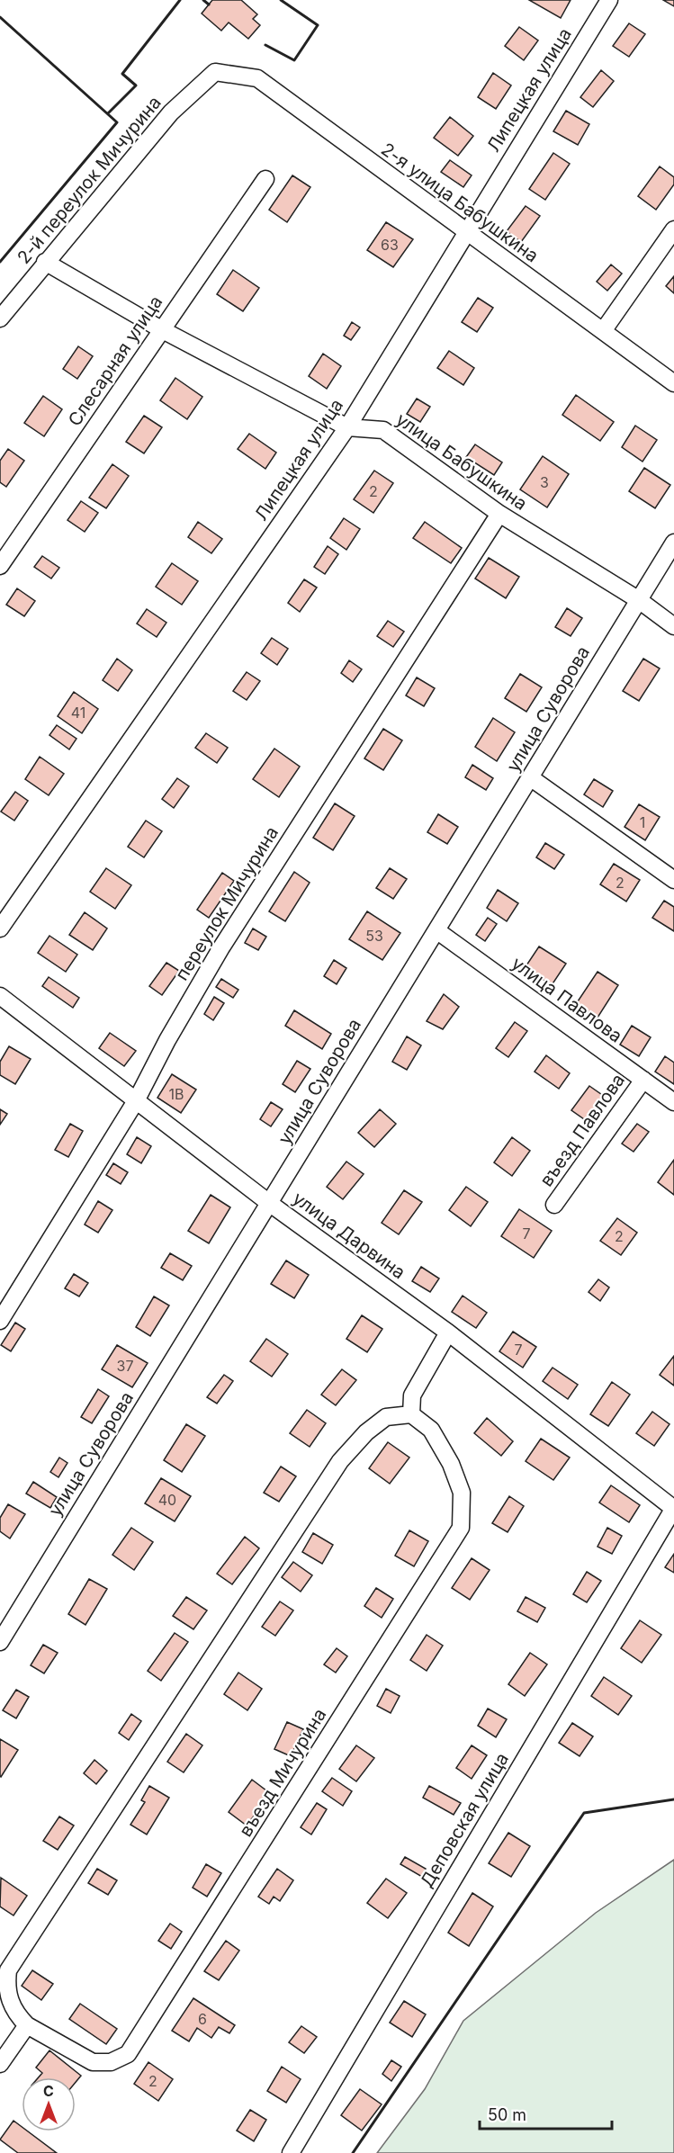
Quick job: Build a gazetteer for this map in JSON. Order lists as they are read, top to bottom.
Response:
{
  "streets": {
    "street": [
      "Липецкая улица",
      "2-й переулок Мичурина",
      "2-я улица Бабушкина",
      "Слесарная улица",
      "улица Бабушкина",
      "улица Суворова",
      "переулок Мичурина",
      "улица Павлова",
      "въезд Павлова",
      "улица Дарвина",
      "въезд Мичурина",
      "Деповская улица"
    ]
  },
  "crossings": [
    ["Липецкая улица", "2-я улица Бабушкина"],
    ["Липецкая улица", "улица Бабушкина"],
    ["2-й переулок Мичурина", "2-я улица Бабушкина"],
    ["2-й переулок Мичурина", "улица Бабушкина"],
    ["Слесарная улица", "улица Бабушкина"],
    ["улица Бабушкина", "улица Суворова"],
    ["улица Бабушкина", "переулок Мичурина"],
    ["улица Суворова", "улица Павлова"],
    ["улица Суворова", "улица Дарвина"],
    ["переулок Мичурина", "улица Дарвина"],
    ["улица Павлова", "въезд Павлова"],
    ["улица Дарвина", "Деповская улица"]
  ],
  "house_numbers": [
    "63",
    "3",
    "2",
    "41",
    "1",
    "2",
    "53",
    "1В",
    "7",
    "2",
    "7",
    "37",
    "40",
    "6",
    "2"
  ],
  "scale_bar": "50 m",
  "north": "top"
}
